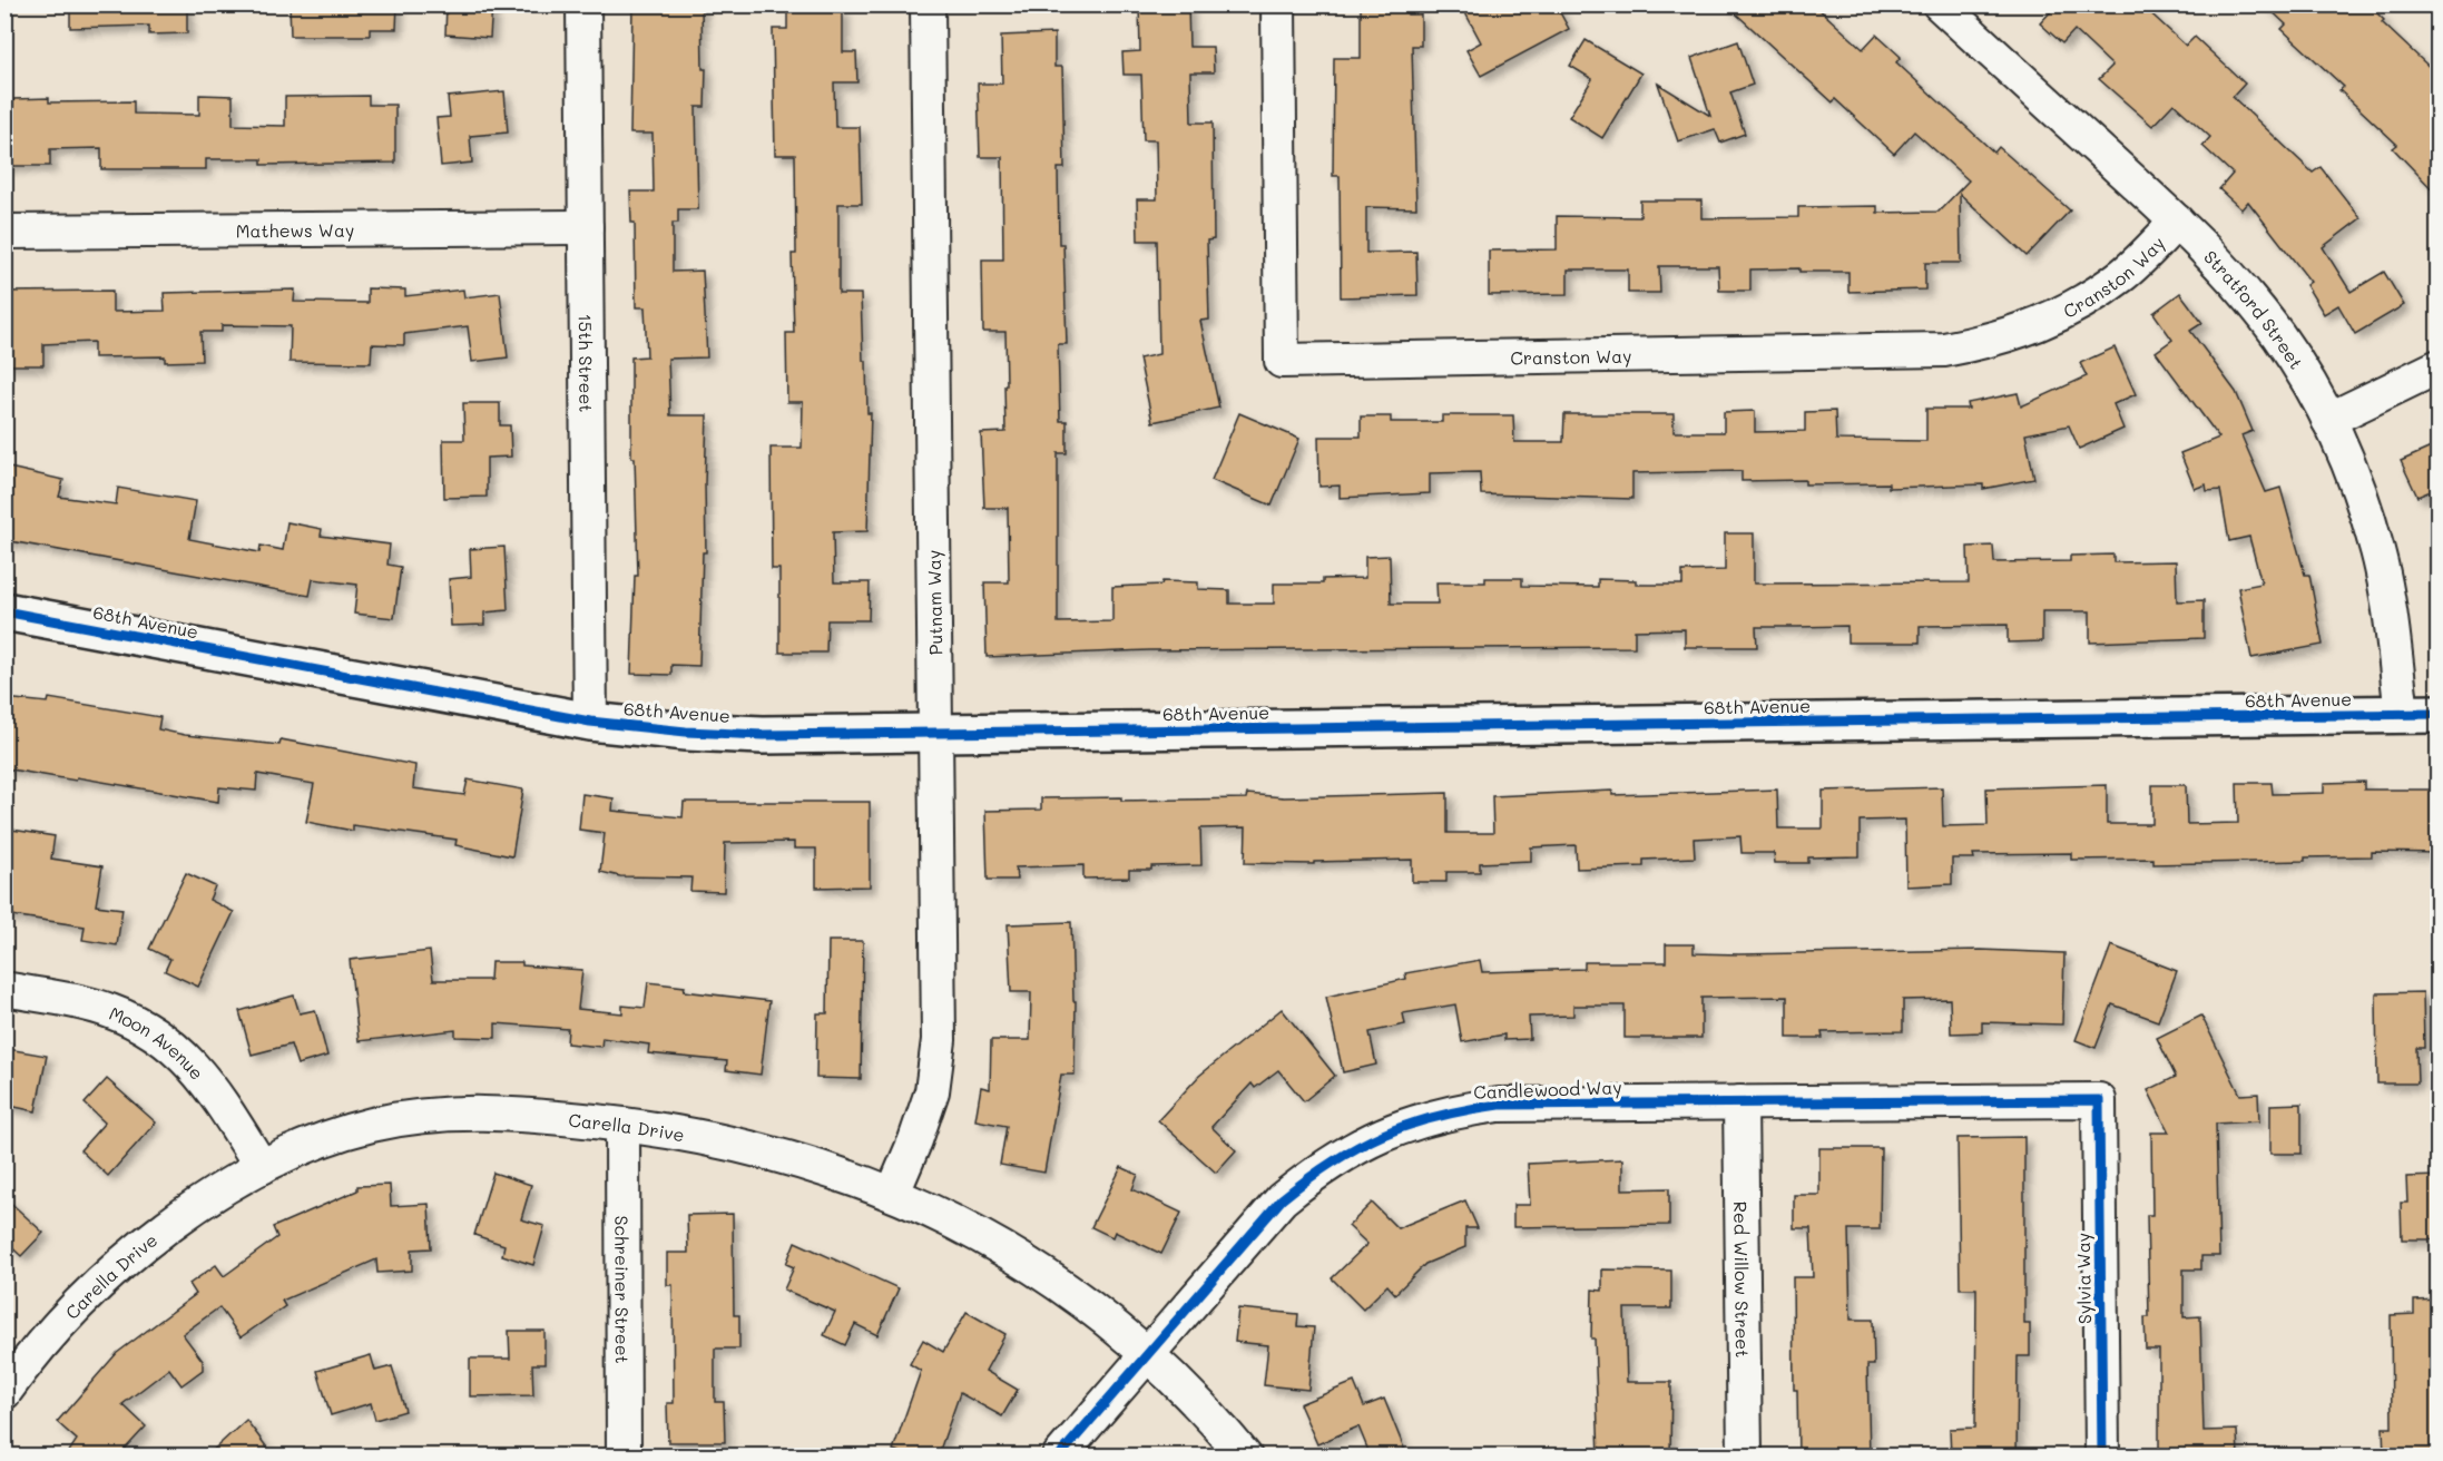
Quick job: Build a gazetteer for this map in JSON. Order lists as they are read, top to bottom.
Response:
{
  "streets": {
    "street": [
      "Mathews Way",
      "Cranston Way",
      "Stratford Street",
      "15th Street",
      "Putnam Way",
      "68th Avenue",
      "Moon Avenue",
      "Candlewood Way",
      "Carella Drive",
      "Sylvia Way",
      "Red Willow Street",
      "Schreiner Street"
    ]
  },
  "crossings": [
    ["Mathews Way", "15th Street"],
    ["Cranston Way", "Stratford Street"],
    ["Stratford Street", "68th Avenue"],
    ["15th Street", "68th Avenue"],
    ["Putnam Way", "68th Avenue"],
    ["Putnam Way", "Carella Drive"],
    ["Moon Avenue", "Carella Drive"],
    ["Candlewood Way", "Carella Drive"],
    ["Candlewood Way", "Sylvia Way"],
    ["Candlewood Way", "Red Willow Street"],
    ["Carella Drive", "Schreiner Street"]
  ]
}
